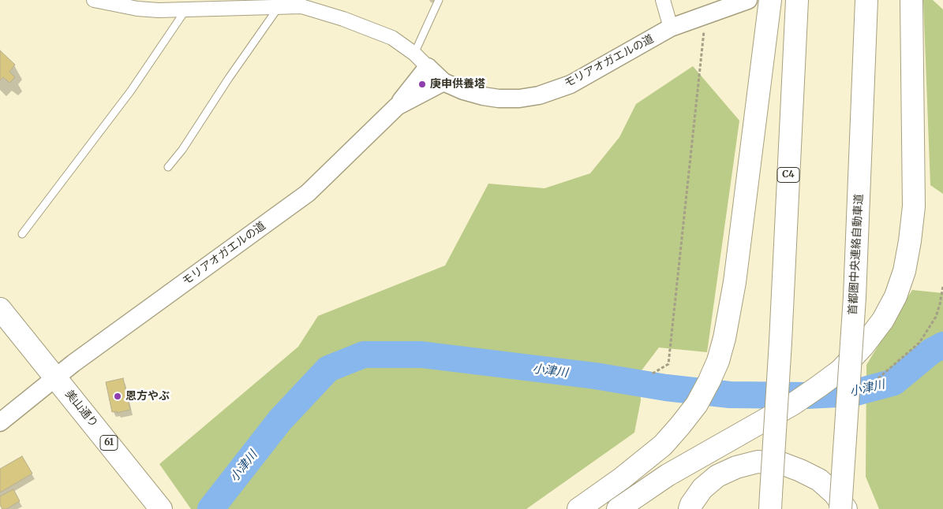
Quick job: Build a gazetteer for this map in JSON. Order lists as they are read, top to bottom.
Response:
{
  "streets": {
    "main road": [
      "C4",
      "首都圏中央連絡自動車道",
      "美山通り",
      "61"
    ],
    "street": ["モリアオガエルの道"]
  },
  "crossings": [
    ["モリアオガエルの道", "美山通り"]
  ],
  "water": ["小津川"],
  "places": ["庚申供養塔", "恩方やぶ"]
}
